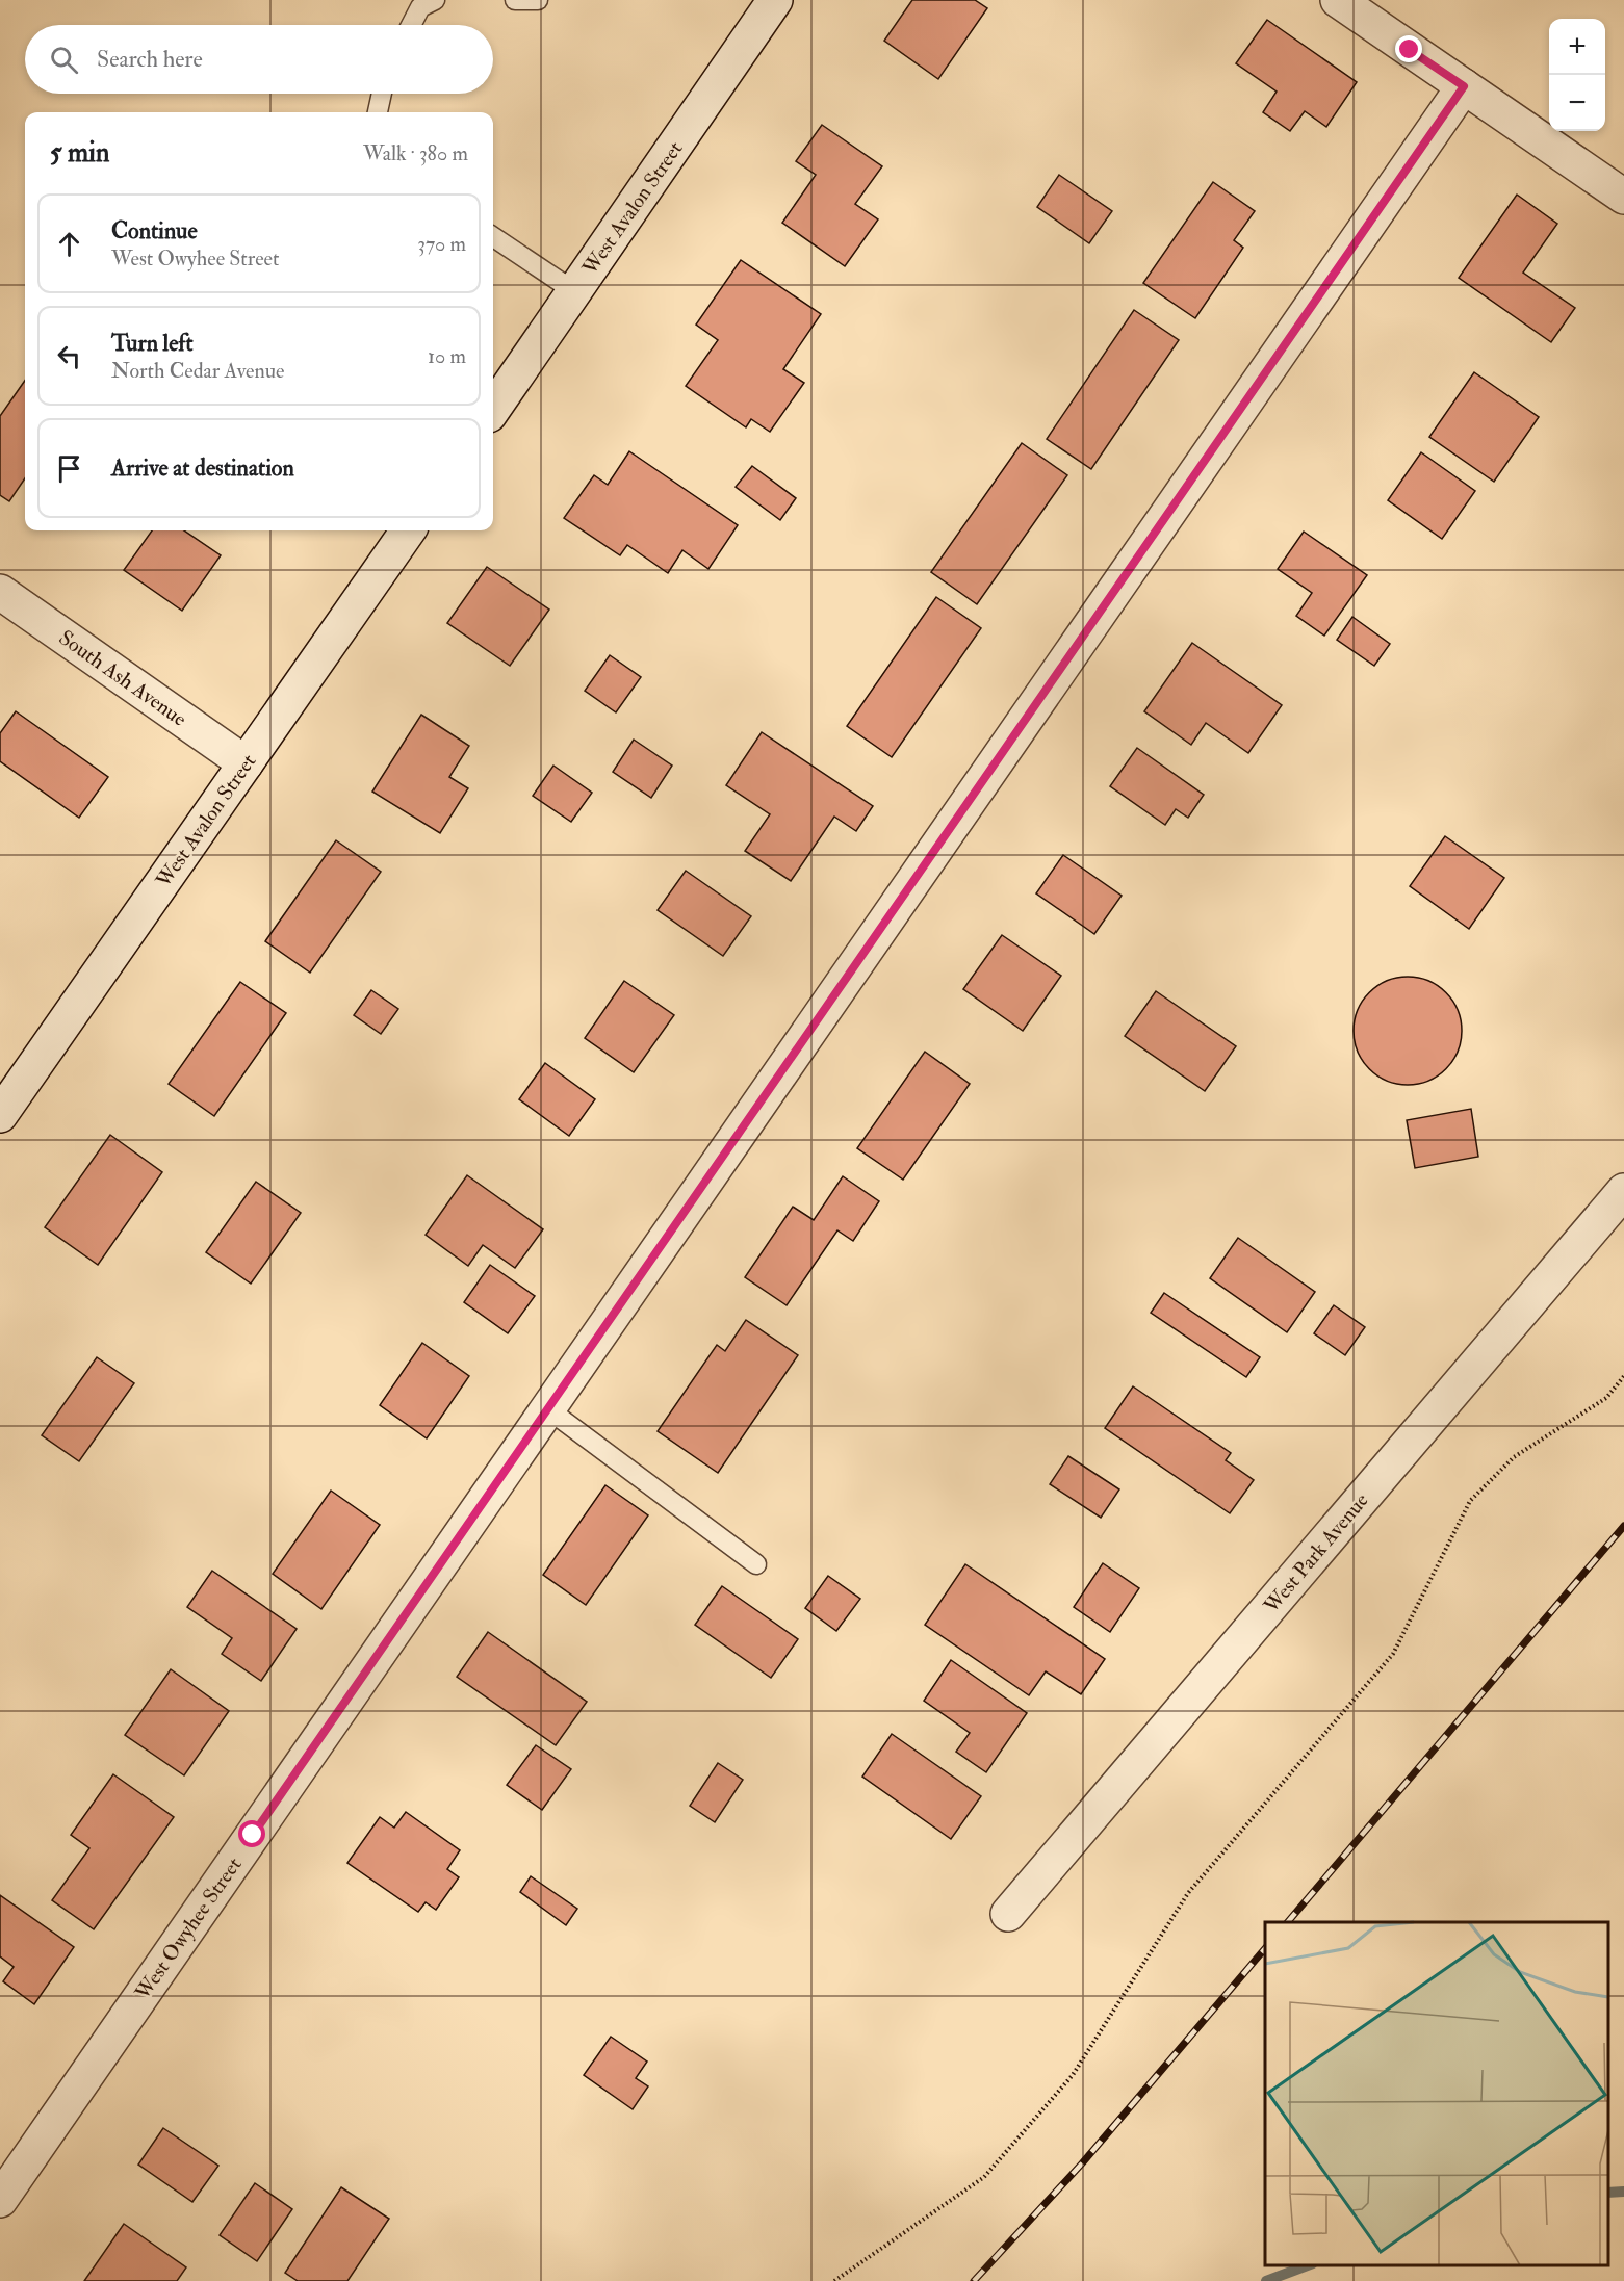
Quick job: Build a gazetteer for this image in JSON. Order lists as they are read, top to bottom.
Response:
{
  "streets": {
    "street": [
      "West Avalon Street",
      "South Ash Avenue",
      "West Park Avenue",
      "West Owyhee Street"
    ]
  },
  "crossings": [
    ["West Avalon Street", "South Ash Avenue"]
  ],
  "page": {
    "map_buttons": ["+", "−"],
    "search": "Search here",
    "heading": ["5 min", "Walk · 380 m"],
    "list": [
      ["Continue", "West Owyhee Street", "370 m"],
      ["Turn left", "North Cedar Avenue", "10 m"],
      "Arrive at destination"
    ]
  }
}
